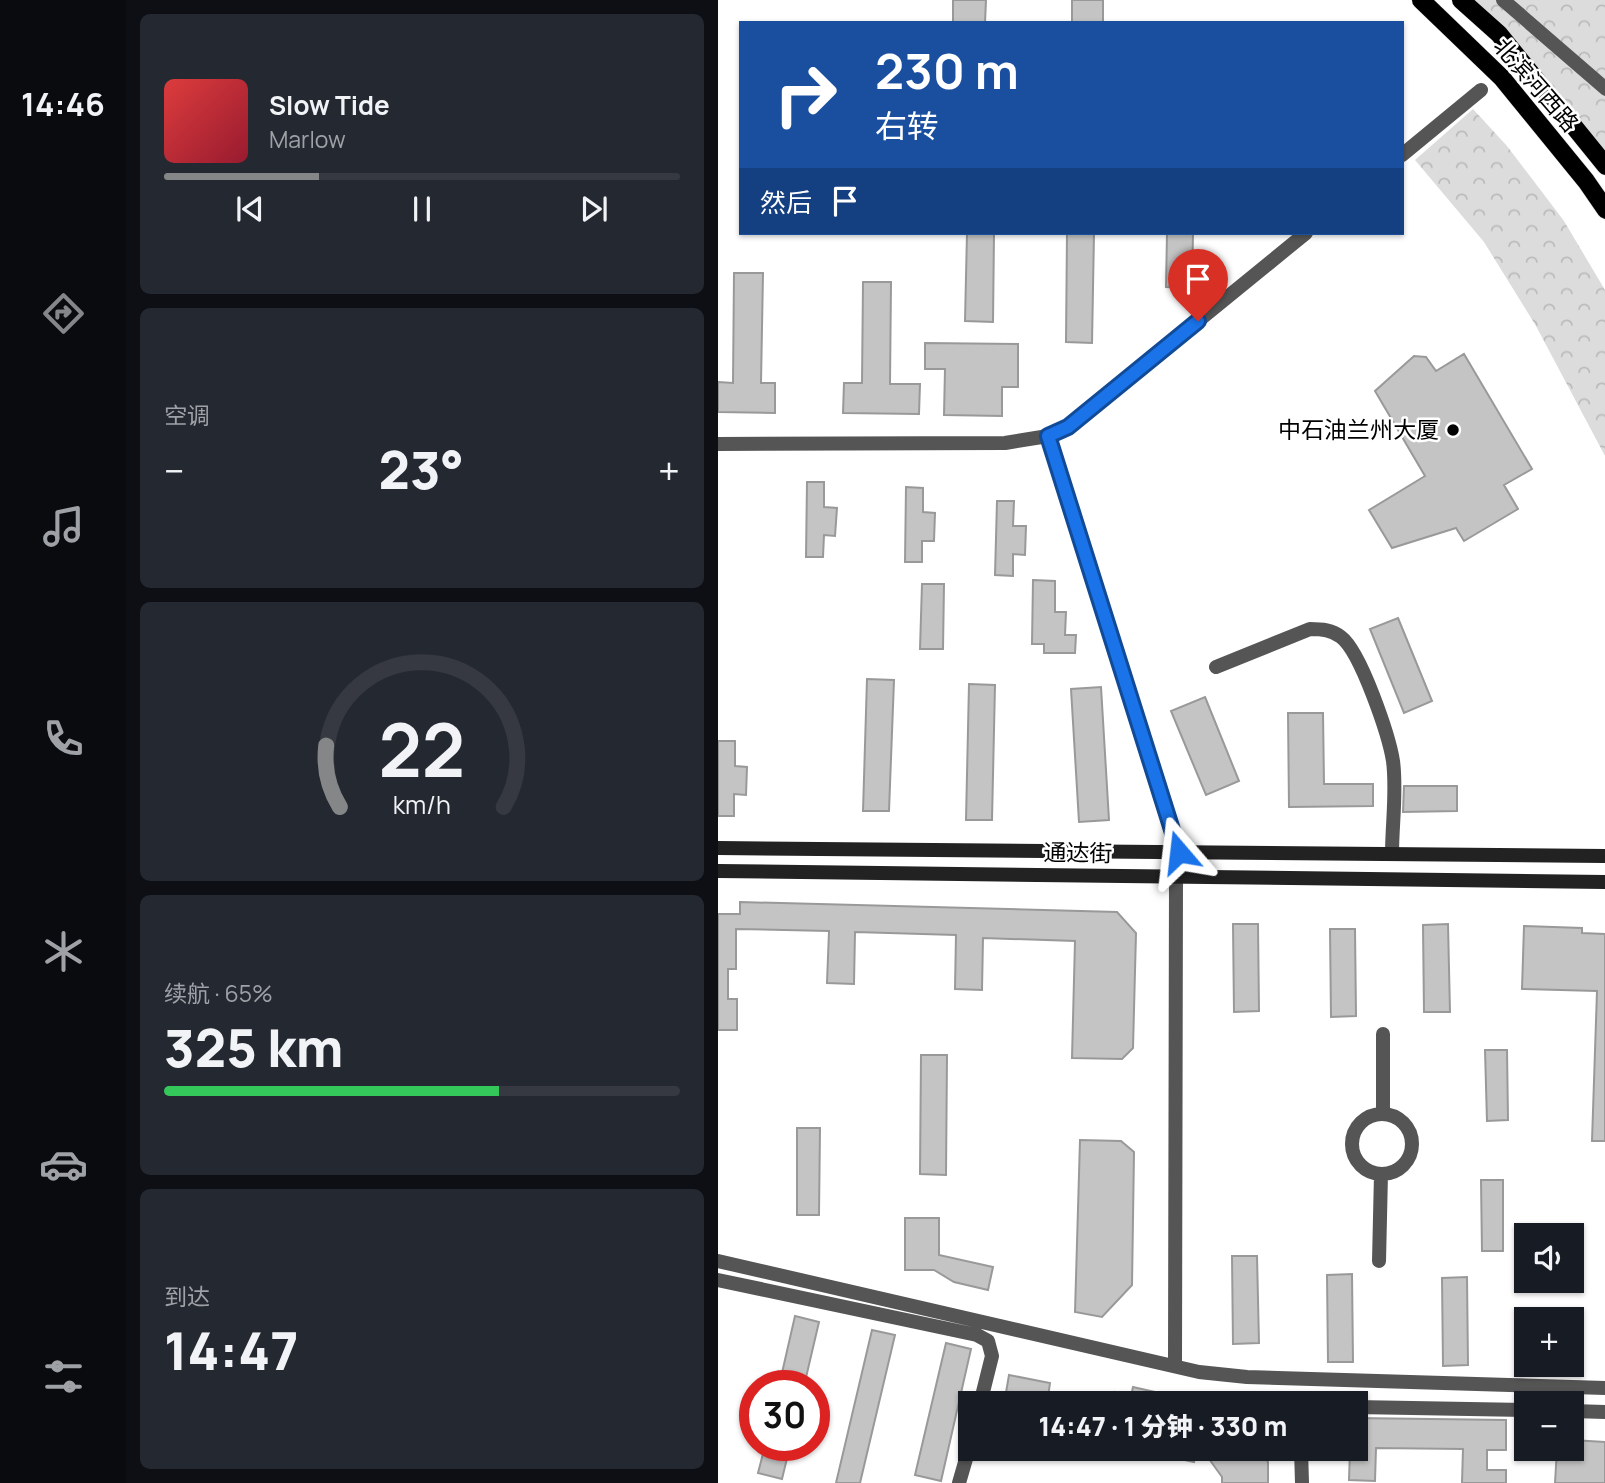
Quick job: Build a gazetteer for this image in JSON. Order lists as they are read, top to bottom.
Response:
{
  "streets": {
    "main road": ["北滨河西路", "通达街"]
  },
  "places": ["中石油兰州大厦"],
  "page": {
    "tabs": "14:46",
    "turn": ["230 m", "右转"],
    "song": ["Slow Tide", "Marlow"],
    "then": "然后",
    "tile": [
      "空调",
      ["续航 · 65%", "325 km"],
      ["到达", "14:47"]
    ],
    "heat": ["−", "23°", "+"],
    "map_buttons": ["+", "−"],
    "limit": "30",
    "trip": "14:47 · 1 分钟 · 330 m",
    "gauge": ["22", "km/h"]
  }
}
